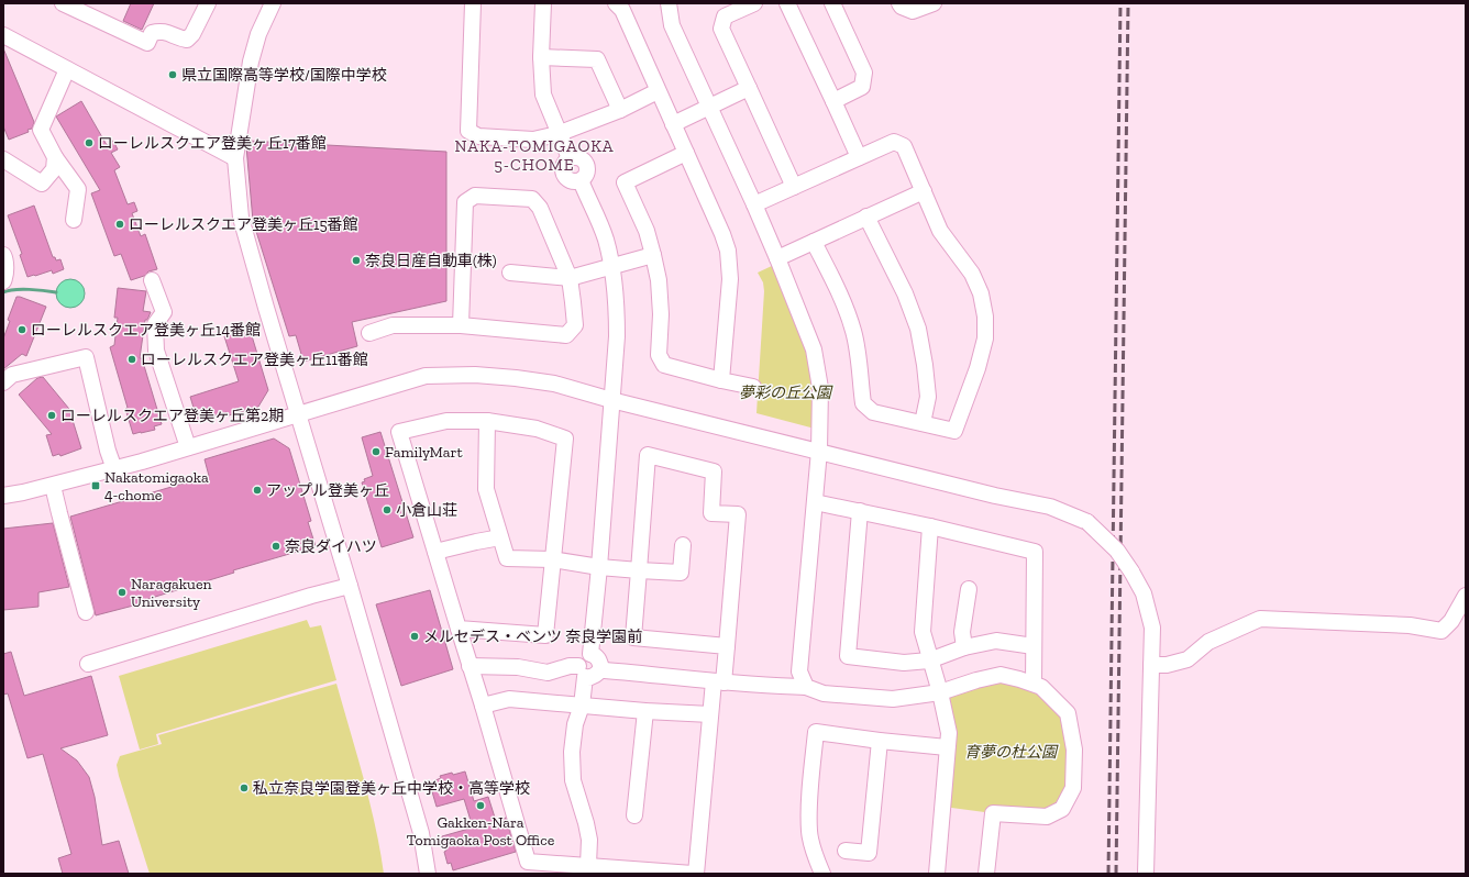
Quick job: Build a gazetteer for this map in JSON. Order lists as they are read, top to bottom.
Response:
{
  "districts": ["NAKA-TOMIGAOKA 5-CHOME"],
  "parks": ["夢彩の丘公園", "育夢の杜公園"],
  "places": {
    "other": [
      "県立国際高等学校/国際中学校",
      "ローレルスクエア登美ヶ丘17番館",
      "ローレルスクエア登美ヶ丘15番館",
      "奈良日産自動車(株)",
      "ローレルスクエア登美ヶ丘14番館",
      "ローレルスクエア登美ヶ丘11番館",
      "ローレルスクエア登美ヶ丘第2期",
      "FamilyMart",
      "アップル登美ヶ丘",
      "小倉山荘",
      "奈良ダイハツ",
      "Naragakuen University",
      "メルセデス・ベンツ 奈良学園前",
      "私立奈良学園登美ヶ丘中学校・高等学校",
      "Gakken-Nara Tomigaoka Post Office"
    ],
    "transit": ["Nakatomigaoka 4-chome"]
  }
}
